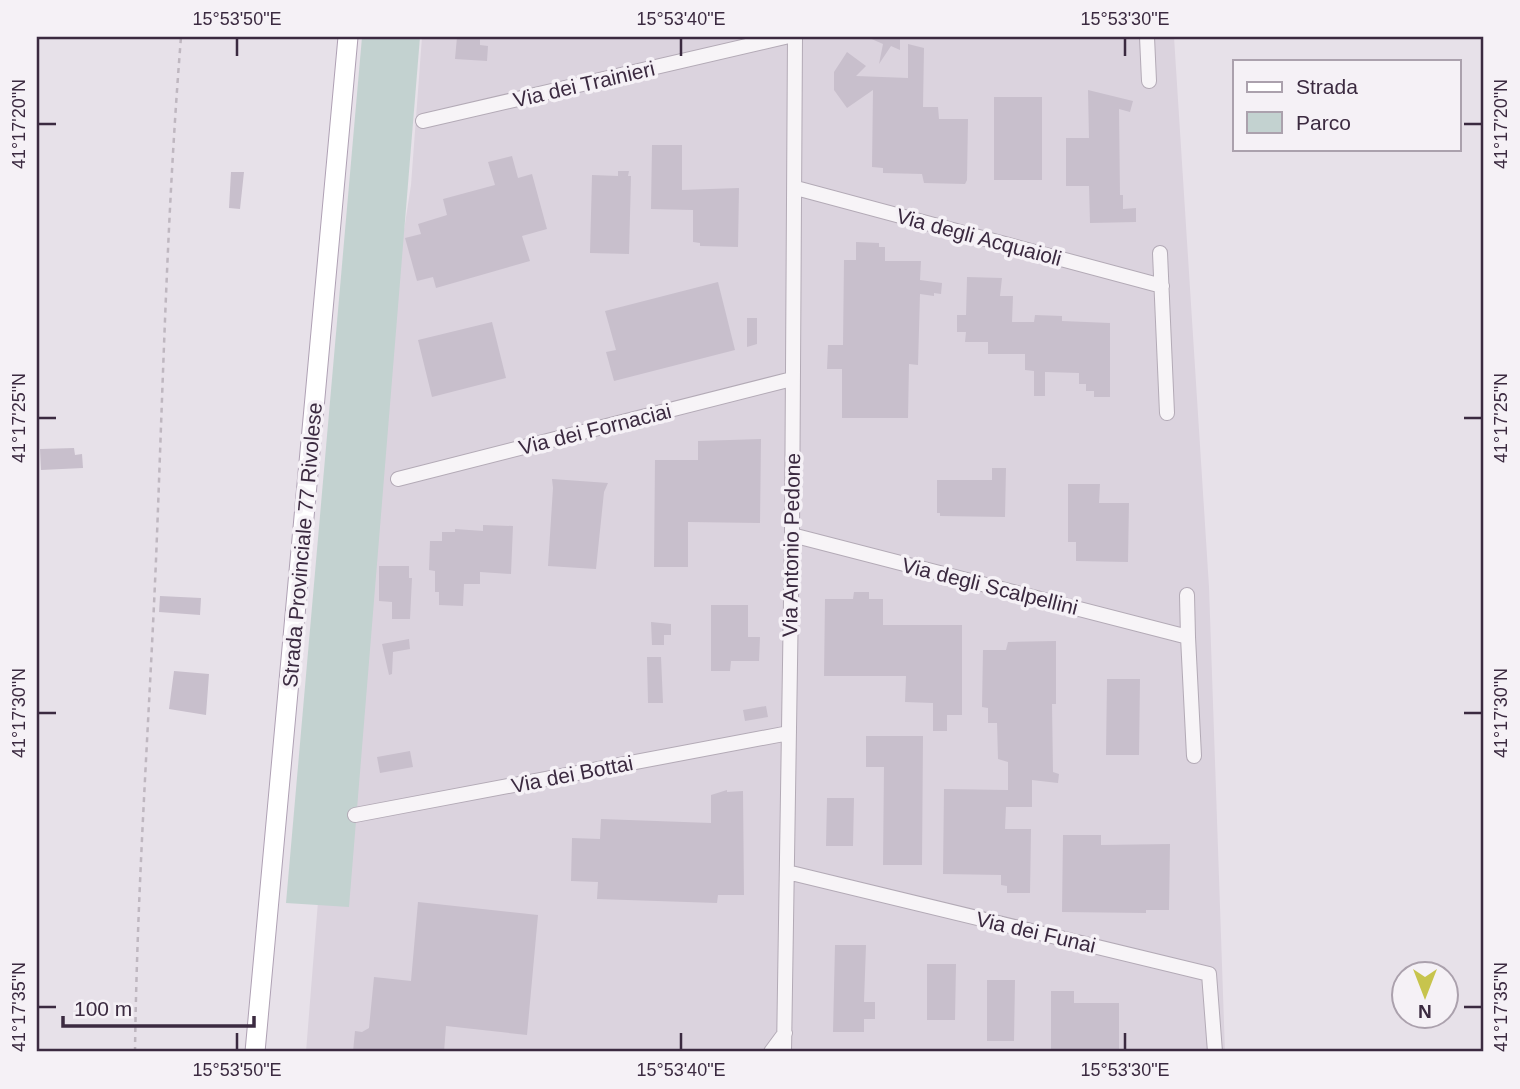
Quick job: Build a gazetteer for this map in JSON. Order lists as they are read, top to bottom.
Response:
{
  "streets": {
    "main road": ["Strada Provinciale 77 Rivolese"],
    "street": [
      "Via dei Trainieri",
      "Via degli Acquaioli",
      "Via dei Fornaciai",
      "Via Antonio Pedone",
      "Via degli Scalpellini",
      "Via dei Bottai",
      "Via dei Funai"
    ]
  },
  "crossings": [
    ["Via degli Acquaioli", "Via Antonio Pedone"],
    ["Via dei Fornaciai", "Via Antonio Pedone"],
    ["Via Antonio Pedone", "Via degli Scalpellini"],
    ["Via Antonio Pedone", "Via dei Bottai"],
    ["Via Antonio Pedone", "Via dei Funai"]
  ],
  "legend": ["Strada", "Parco"],
  "scale_bar": "100 m",
  "north": "bottom",
  "coordinates": [
    "15°53'50\"E",
    "15°53'40\"E",
    "15°53'30\"E",
    "41°17'20\"N",
    "41°17'25\"N",
    "41°17'30\"N",
    "41°17'35\"N"
  ]
}
